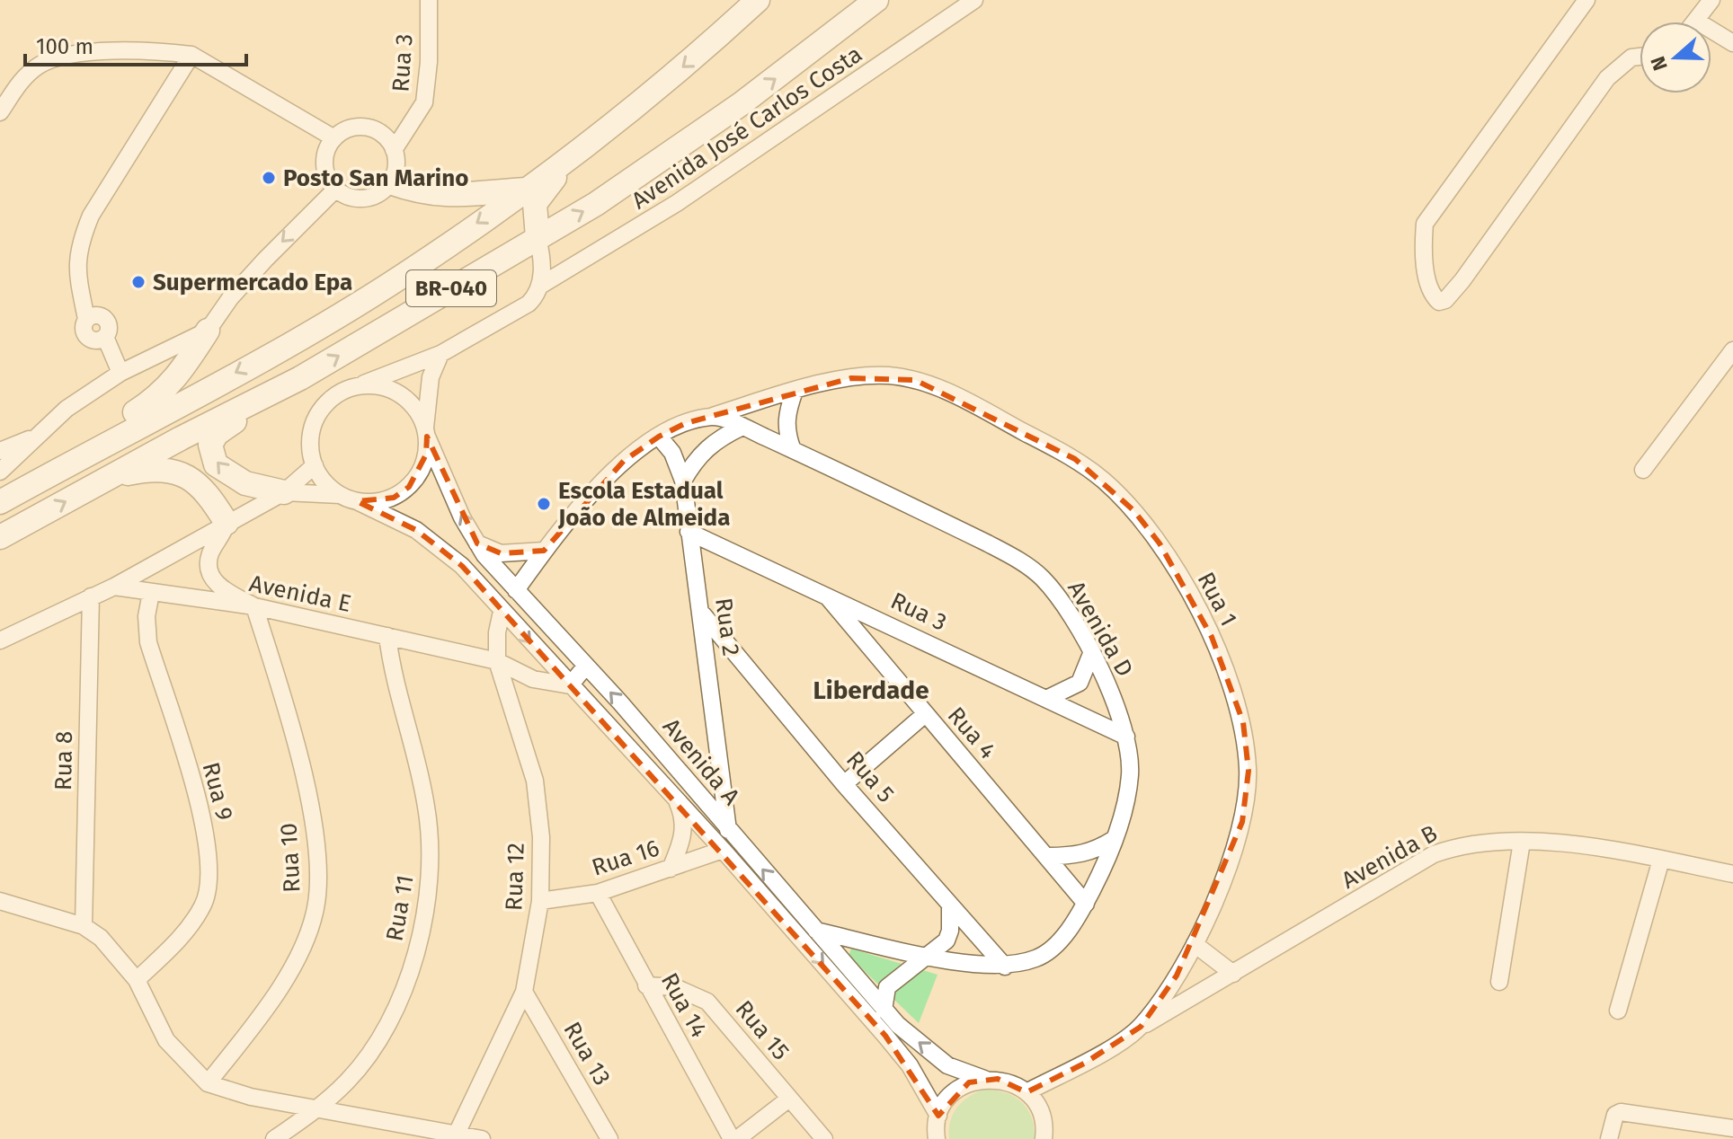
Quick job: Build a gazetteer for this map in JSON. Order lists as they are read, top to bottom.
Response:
{
  "streets": {
    "highway": ["BR-040"],
    "street": [
      "Rua 3",
      "Avenida José Carlos Costa",
      "Avenida E",
      "Rua 1",
      "Rua 2",
      "Avenida D",
      "Rua 4",
      "Rua 8",
      "Avenida A",
      "Rua 5",
      "Rua 9",
      "Avenida B",
      "Rua 10",
      "Rua 16",
      "Rua 12",
      "Rua 11",
      "Rua 14",
      "Rua 15",
      "Rua 13"
    ]
  },
  "crossings": [
    ["Rua 3", "Rua 2"],
    ["Rua 3", "Avenida D"],
    ["Rua 3", "Rua 4"],
    ["Avenida José Carlos Costa", "Avenida A"],
    ["Avenida E", "Avenida A"],
    ["Avenida E", "Rua 9"],
    ["Avenida E", "Rua 10"],
    ["Avenida E", "Rua 12"],
    ["Avenida E", "Rua 11"],
    ["Rua 1", "Avenida D"],
    ["Rua 1", "Avenida A"],
    ["Rua 1", "Avenida B"],
    ["Rua 2", "Avenida A"],
    ["Rua 2", "Rua 5"],
    ["Avenida D", "Rua 4"],
    ["Avenida D", "Avenida A"],
    ["Avenida D", "Rua 5"],
    ["Avenida A", "Rua 16"],
    ["Avenida A", "Rua 12"],
    ["Rua 16", "Rua 12"],
    ["Rua 16", "Rua 14"],
    ["Rua 12", "Rua 13"],
    ["Rua 14", "Rua 15"]
  ],
  "districts": ["Liberdade"],
  "places": ["Posto San Marino", "Supermercado Epa", "Escola Estadual João de Almeida"],
  "scale_bar": "100 m",
  "north": "left"
}
